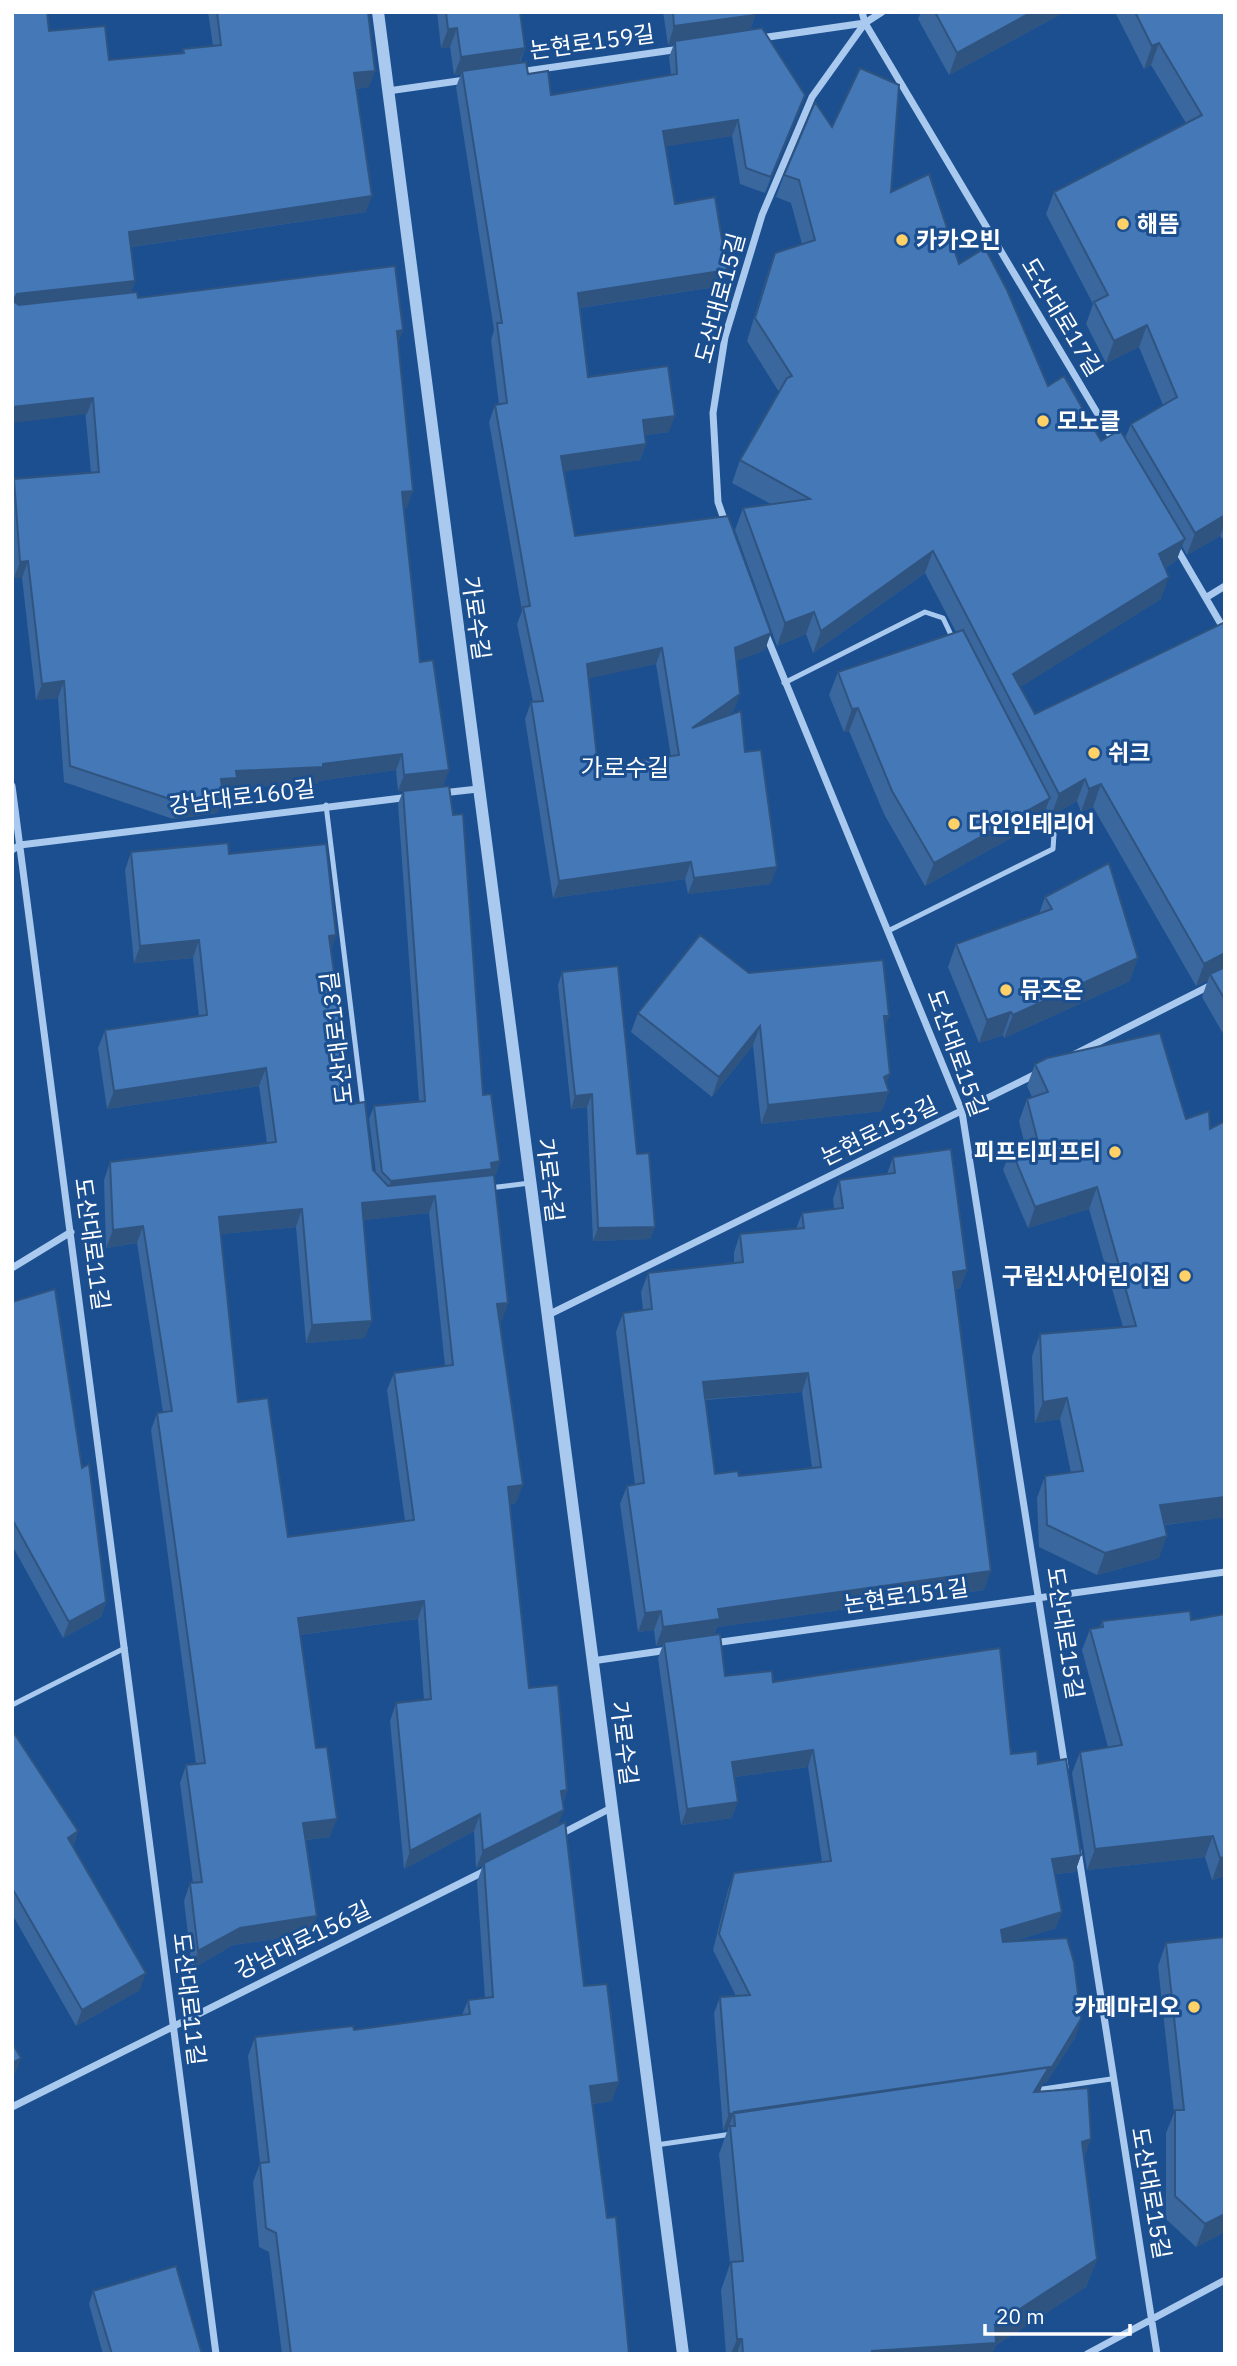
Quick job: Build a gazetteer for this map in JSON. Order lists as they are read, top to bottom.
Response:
{
  "streets": {
    "street": [
      "논현로159길",
      "도산대로15길",
      "도산대로17길",
      "가로수길",
      "강남대로160길",
      "논현로153길",
      "도산대로11길",
      "논현로151길",
      "강남대로156길"
    ],
    "lane": ["도산대로13길"]
  },
  "crossings": [
    ["도산대로15길", "도산대로17길"],
    ["도산대로15길", "논현로153길"],
    ["도산대로15길", "논현로151길"],
    ["가로수길", "논현로153길"],
    ["강남대로160길", "도산대로13길"],
    ["강남대로160길", "도산대로11길"],
    ["도산대로11길", "강남대로156길"]
  ],
  "districts": ["가로수길"],
  "places": [
    "해뜸",
    "카카오빈",
    "모노클",
    "쉬크",
    "다인인테리어",
    "뮤즈온",
    "피프티피프티",
    "구립신사어린이집",
    "카페마리오"
  ],
  "scale_bar": "20 m"
}
